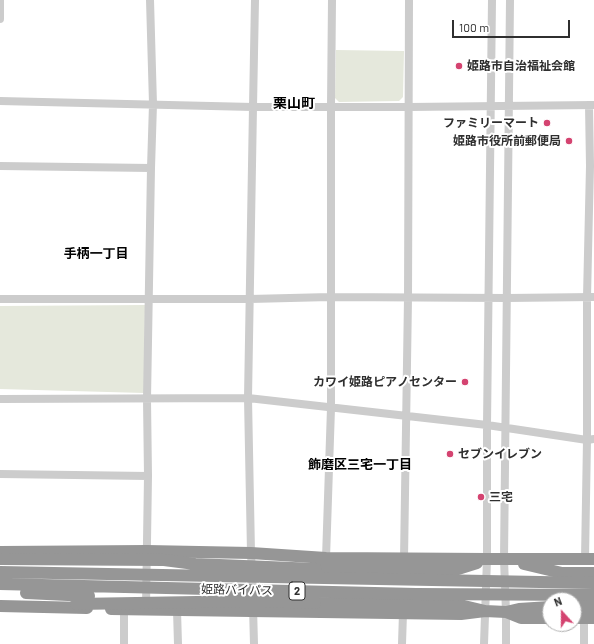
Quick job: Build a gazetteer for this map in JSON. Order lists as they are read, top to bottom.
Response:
{
  "streets": {
    "highway": ["姫路バイパス", "2"]
  },
  "districts": ["栗山町", "手柄一丁目", "飾磨区三宅一丁目"],
  "places": [
    "姫路市自治福祉会館",
    "ファミリーマート",
    "姫路市役所前郵便局",
    "カワイ姫路ピアノセンター",
    "セブンイレブン",
    "三宅"
  ],
  "scale_bar": "100 m",
  "north": "top"
}
